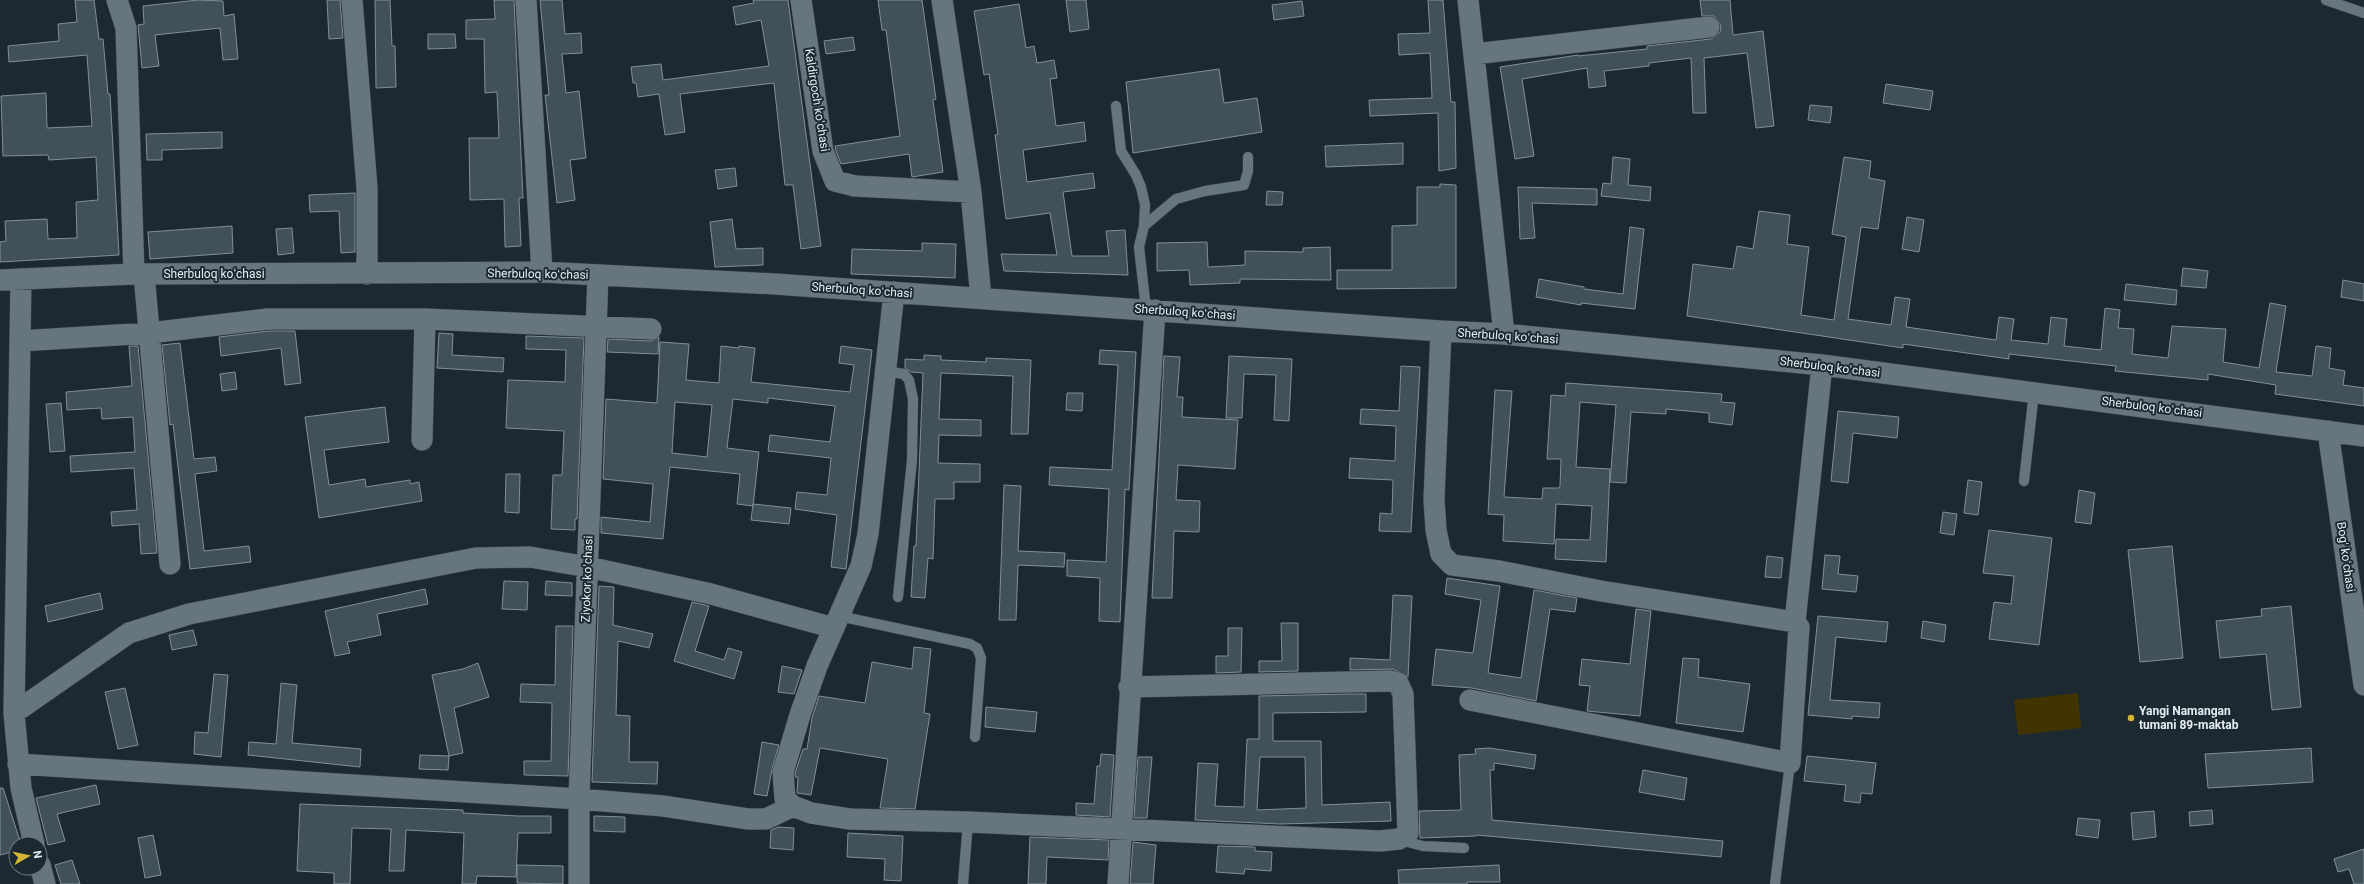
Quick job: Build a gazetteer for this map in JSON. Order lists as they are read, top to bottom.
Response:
{
  "streets": {
    "street": [
      "Kaldirgoch koʻchasi",
      "Sherbuloq koʻchasi",
      "Bogʻ koʻchasi",
      "Ziyokor koʻchasi"
    ]
  },
  "crossings": [
    ["Sherbuloq koʻchasi", "Bogʻ koʻchasi"],
    ["Sherbuloq koʻchasi", "Ziyokor koʻchasi"]
  ],
  "places": ["Yangi Namangan tumani 89-maktab"],
  "north": "right"
}
